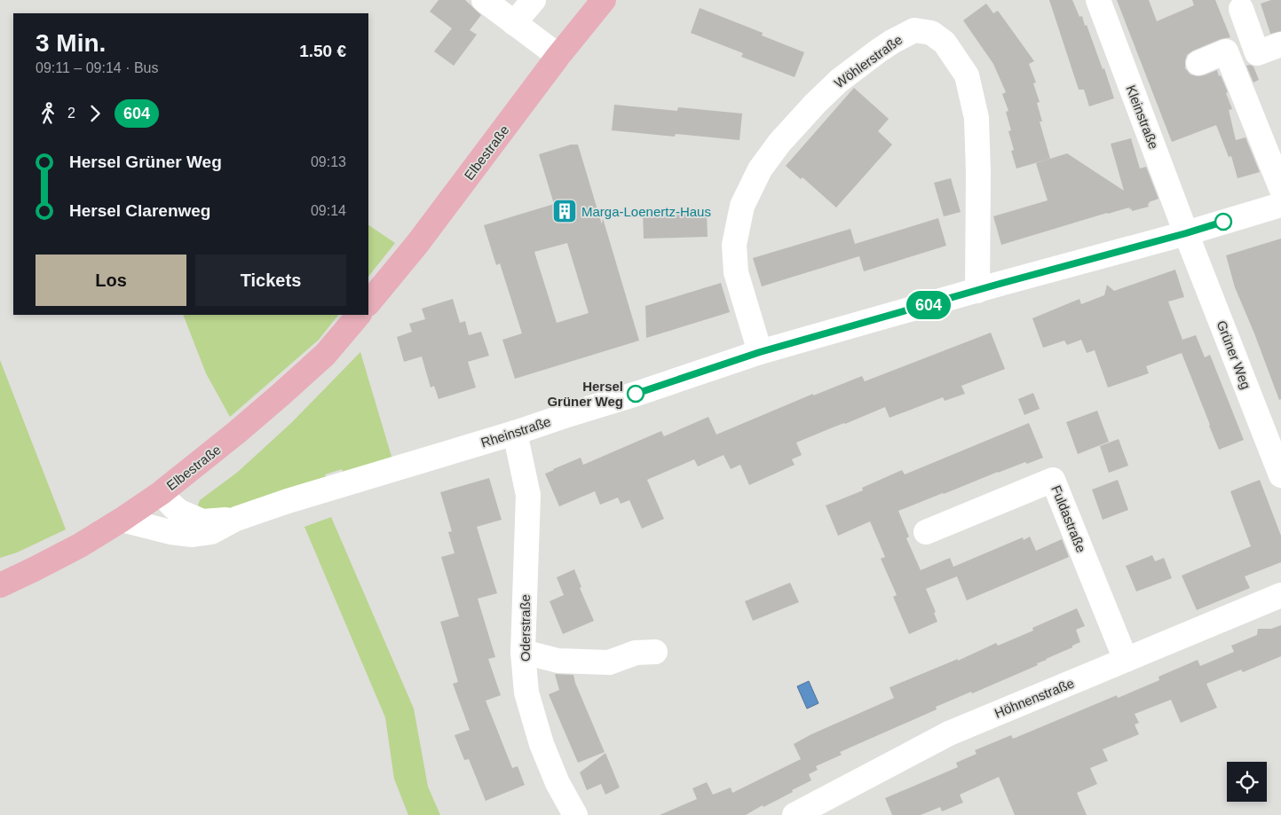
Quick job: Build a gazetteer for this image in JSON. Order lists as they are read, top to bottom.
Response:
{
  "streets": {
    "main road": ["Elbestraße"],
    "street": [
      "Wöhlerstraße",
      "Kleinstraße",
      "Grüner Weg",
      "Rheinstraße",
      "Fuldastraße",
      "Oderstraße",
      "Höhnenstraße"
    ]
  },
  "crossings": [
    ["Wöhlerstraße", "Rheinstraße"],
    ["Kleinstraße", "Grüner Weg"],
    ["Kleinstraße", "Rheinstraße"],
    ["Elbestraße", "Rheinstraße"],
    ["Grüner Weg", "Rheinstraße"],
    ["Rheinstraße", "Oderstraße"],
    ["Fuldastraße", "Höhnenstraße"]
  ],
  "places": {
    "building": ["Marga-Loenertz-Haus"],
    "other": ["Hersel Grüner Weg"]
  },
  "lines": ["bus line 604"],
  "page": {
    "on_map": "604",
    "heading": ["3 Min.", "09:11 – 09:14 · Bus", "1.50 €"],
    "legs": ["2", "604"],
    "list": [
      {
        "name": "Hersel Grüner Weg",
        "value": "09:13"
      },
      {
        "name": "Hersel Clarenweg",
        "value": "09:14"
      }
    ],
    "buttons": ["Los", "Tickets"]
  }
}
